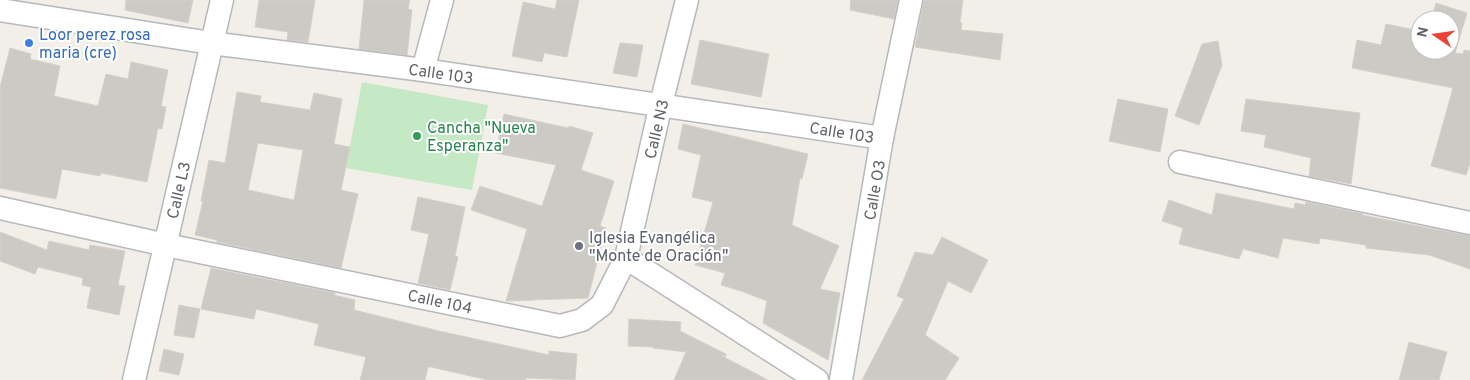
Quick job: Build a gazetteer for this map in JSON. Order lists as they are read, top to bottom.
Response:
{
  "streets": {
    "street": [
      "Calle 103",
      "Calle N3",
      "Calle L3",
      "Calle O3",
      "Calle 104"
    ]
  },
  "crossings": [
    ["Calle 103", "Calle N3"],
    ["Calle 103", "Calle L3"],
    ["Calle 103", "Calle O3"],
    ["Calle N3", "Calle 104"],
    ["Calle L3", "Calle 104"]
  ],
  "places": ["Loor perez rosa maria (cre)", "Cancha \"Nueva Esperanza\"", "Iglesia Evangélica \"Monte de Oración\""],
  "north": "left"
}
